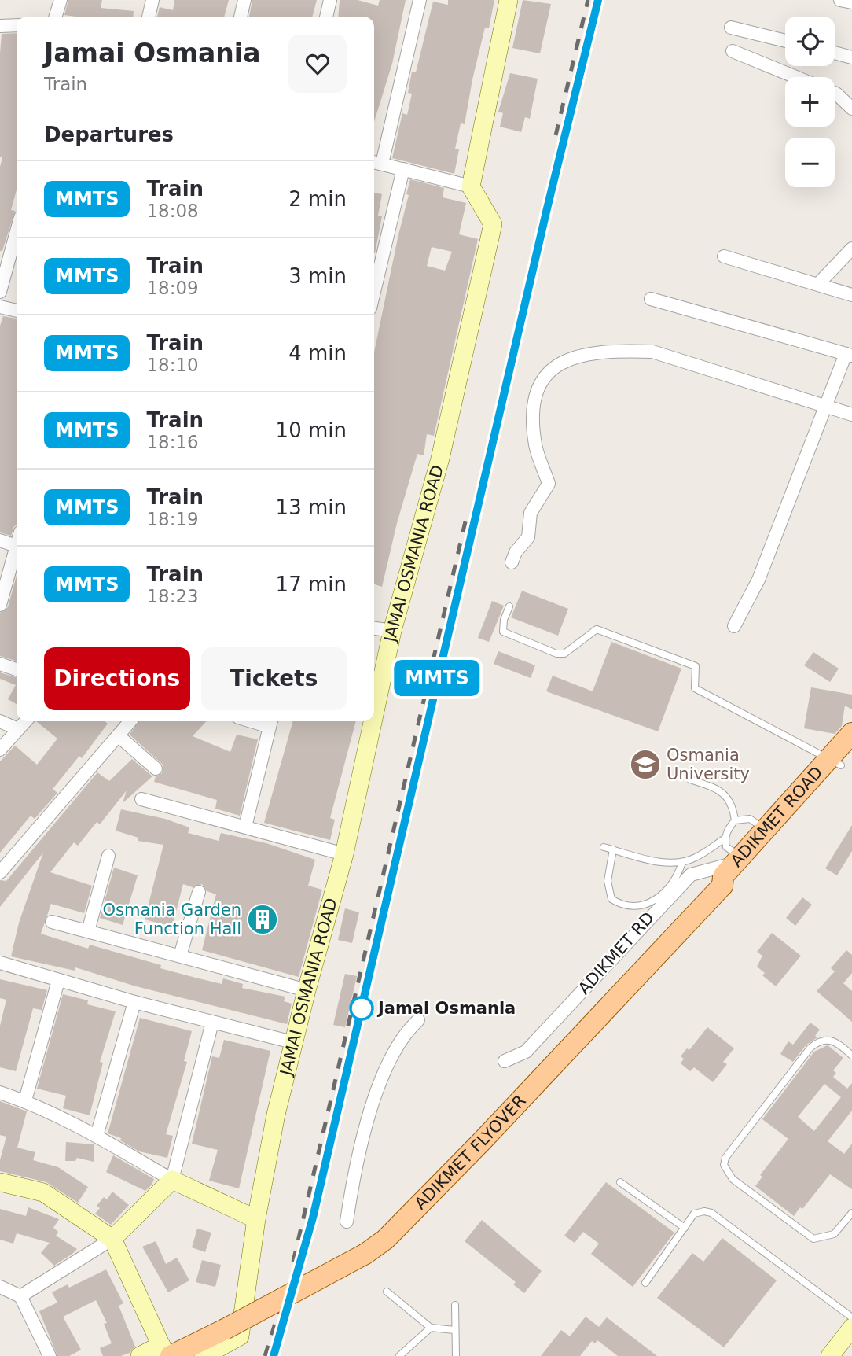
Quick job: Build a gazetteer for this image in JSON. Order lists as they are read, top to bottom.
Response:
{
  "streets": {
    "main road": ["ADIKMET ROAD", "ADIKMET FLYOVER"],
    "street": ["JAMAI OSMANIA ROAD", "ADIKMET RD"]
  },
  "crossings": [
    ["ADIKMET ROAD", "ADIKMET RD"],
    ["ADIKMET ROAD", "ADIKMET FLYOVER"]
  ],
  "places": {
    "school or university": ["Osmania University"],
    "building": ["Osmania Garden Function Hall"],
    "other": ["Jamai Osmania"]
  },
  "page": {
    "on_map": "MMTS",
    "map_buttons": ["+", "−"],
    "heading": [
      ["Jamai Osmania", "Train"],
      "Departures"
    ],
    "list": [
      {
        "mark": "MMTS",
        "name": "Train",
        "note": "18:08",
        "value": "2 min"
      },
      {
        "mark": "MMTS",
        "name": "Train",
        "note": "18:09",
        "value": "3 min"
      },
      {
        "mark": "MMTS",
        "name": "Train",
        "note": "18:10",
        "value": "4 min"
      },
      {
        "mark": "MMTS",
        "name": "Train",
        "note": "18:16",
        "value": "10 min"
      },
      {
        "mark": "MMTS",
        "name": "Train",
        "note": "18:19",
        "value": "13 min"
      },
      {
        "mark": "MMTS",
        "name": "Train",
        "note": "18:23",
        "value": "17 min"
      }
    ],
    "buttons": ["Directions", "Tickets"]
  }
}
